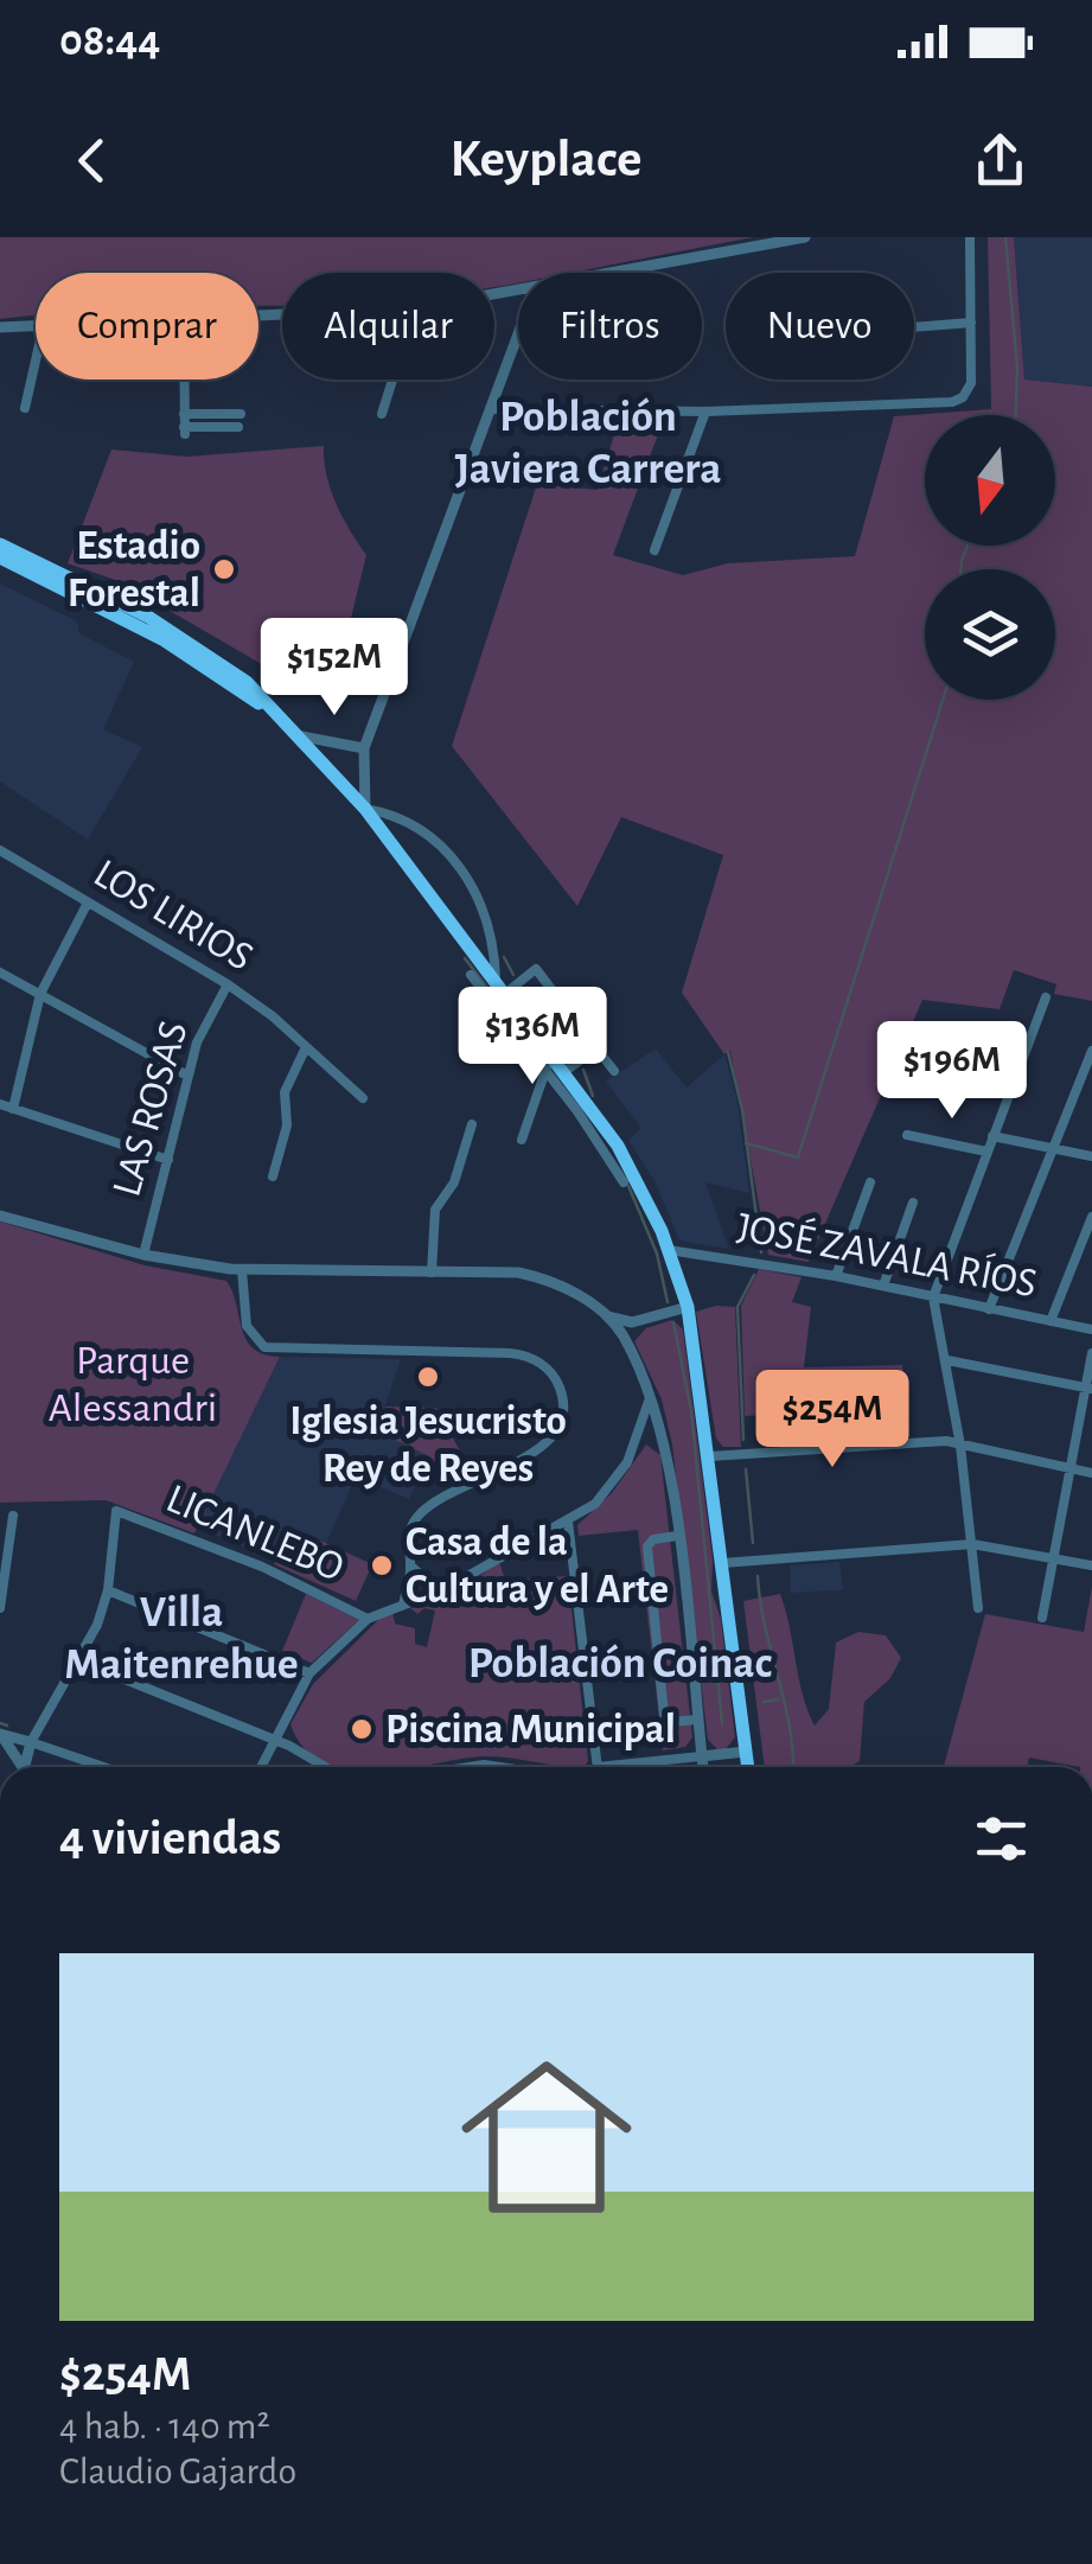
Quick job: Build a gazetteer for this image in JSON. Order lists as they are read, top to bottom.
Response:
{
  "streets": {
    "street": [
      "LOS LIRIOS",
      "LAS ROSAS",
      "JOSÉ ZAVALA RÍOS",
      "LICANLEBO"
    ]
  },
  "crossings": [
    ["LOS LIRIOS", "LAS ROSAS"]
  ],
  "districts": ["Población Javiera Carrera", "Villa Maitenrehue", "Población Coinac"],
  "parks": ["Parque Alessandri"],
  "places": [
    "Estadio Forestal",
    "Iglesia Jesucristo Rey de Reyes",
    "Casa de la Cultura y el Arte",
    "Piscina Municipal"
  ],
  "north": "bottom",
  "page": {
    "status": "08:44",
    "header": "Keyplace",
    "chip": [
      "Comprar",
      "Alquilar",
      "Filtros",
      "Nuevo"
    ],
    "price": [
      "$152M",
      "$136M",
      "$196M",
      "$254M"
    ],
    "heading": "4 viviendas",
    "list": [
      {
        "name": "$254M",
        "note": "4 hab. · 140 m² · Claudio Gajardo"
      }
    ]
  }
}
